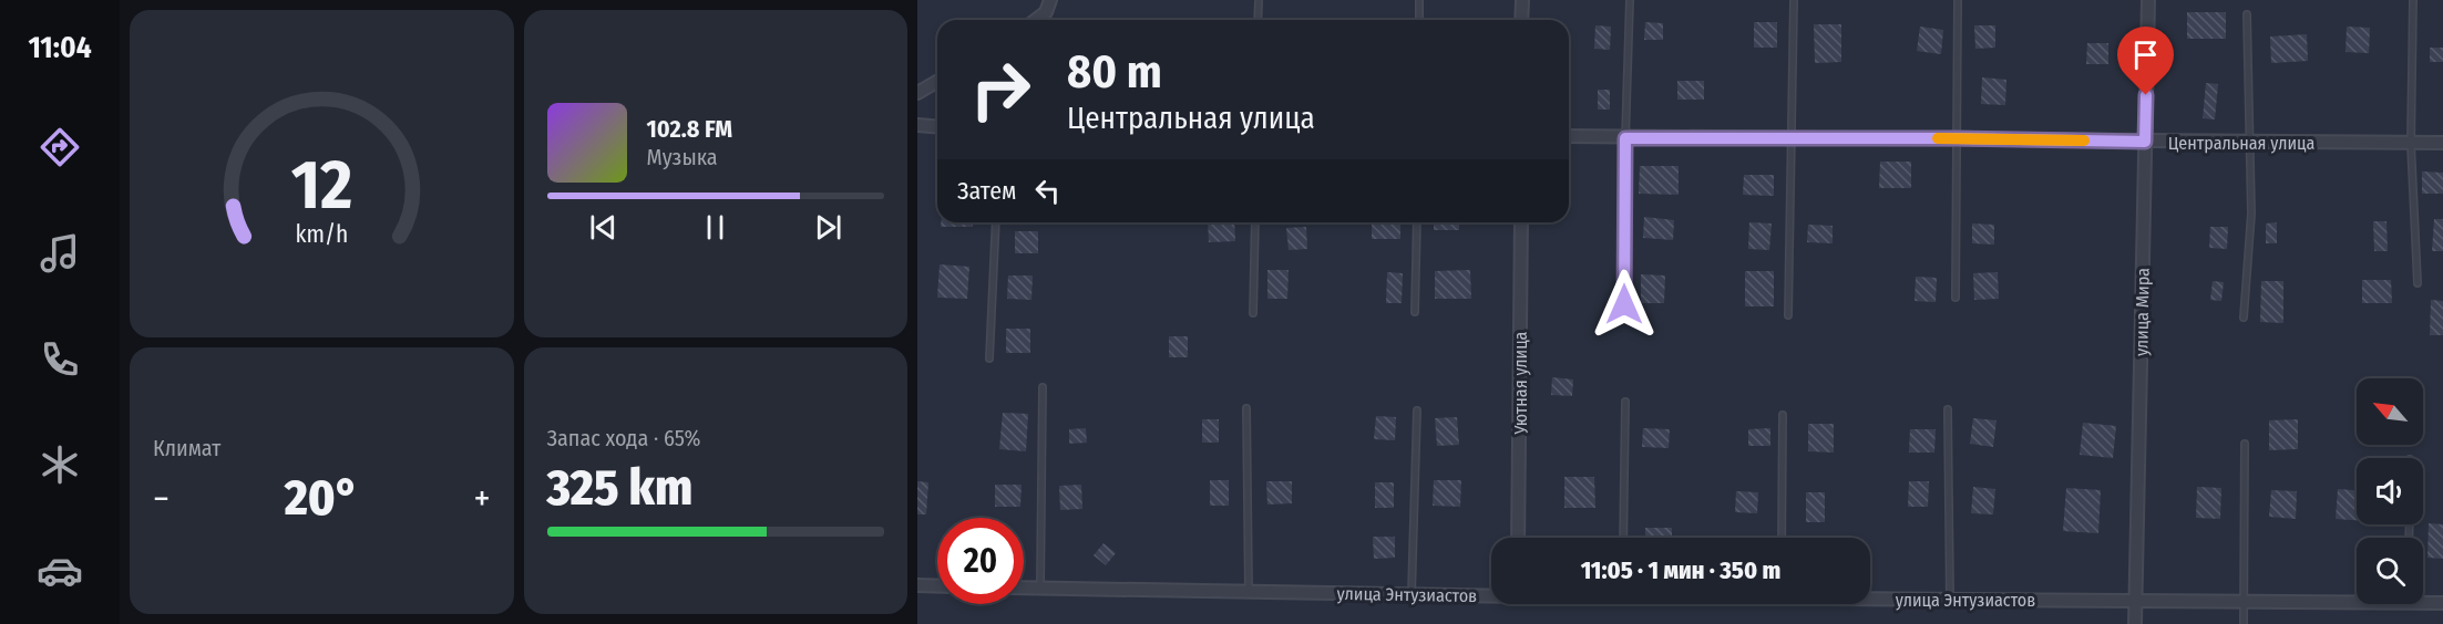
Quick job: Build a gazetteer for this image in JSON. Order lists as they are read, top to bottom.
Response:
{
  "streets": {
    "street": [
      "Центральная улица",
      "улица Мира",
      "Уютная улица",
      "улица Энтузиастов"
    ]
  },
  "crossings": [
    ["Центральная улица", "улица Мира"],
    ["улица Мира", "улица Энтузиастов"]
  ],
  "north": "top left",
  "page": {
    "tabs": "11:04",
    "turn": ["80 m", "Центральная улица"],
    "song": ["102.8 FM", "Музыка"],
    "then": "Затем",
    "tile": [
      "Климат",
      ["Запас хода · 65%", "325 km"]
    ],
    "heat": ["−", "20°", "+"],
    "limit": "20",
    "trip": "11:05 · 1 мин · 350 m",
    "gauge": ["12", "km/h"]
  }
}
